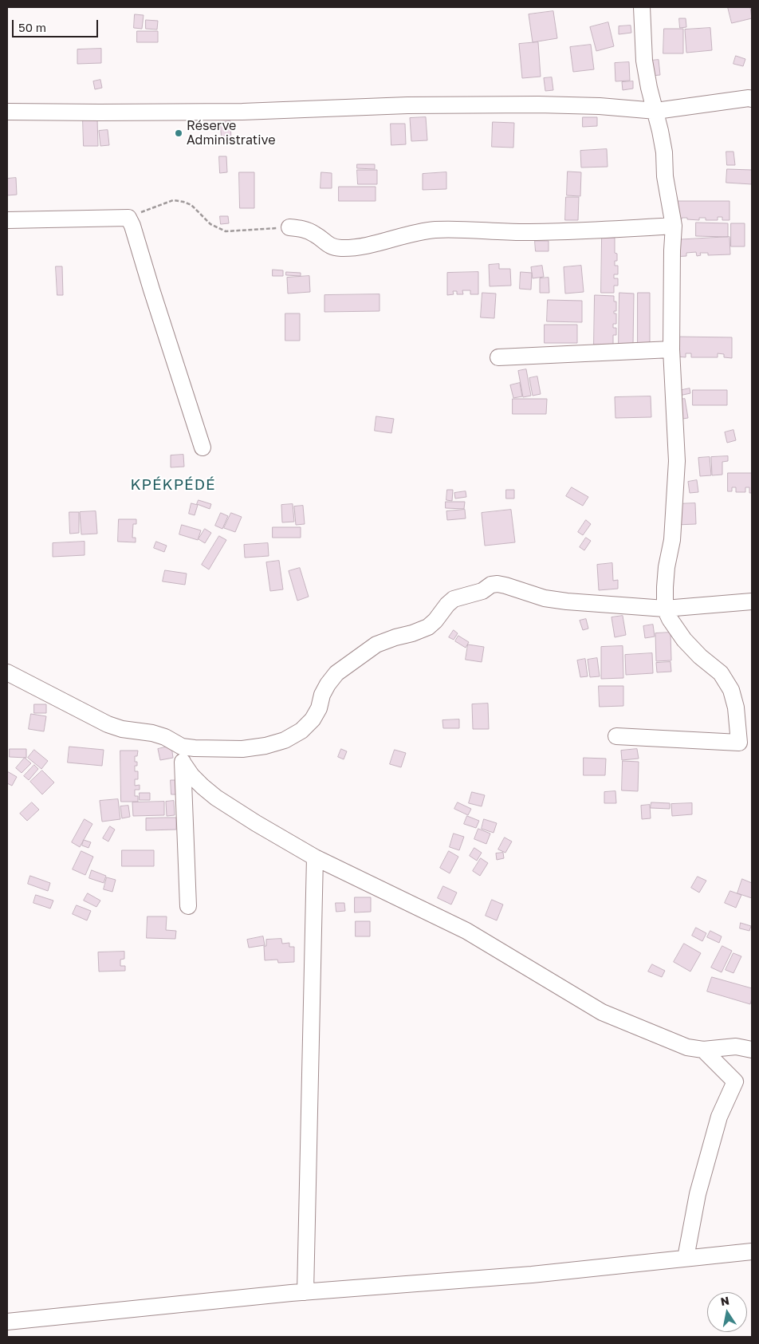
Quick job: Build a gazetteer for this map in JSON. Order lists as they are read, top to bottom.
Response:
{
  "districts": ["KPÉKPÉDÉ"],
  "places": ["Réserve Administrative"],
  "scale_bar": "50 m",
  "north": "top"
}
